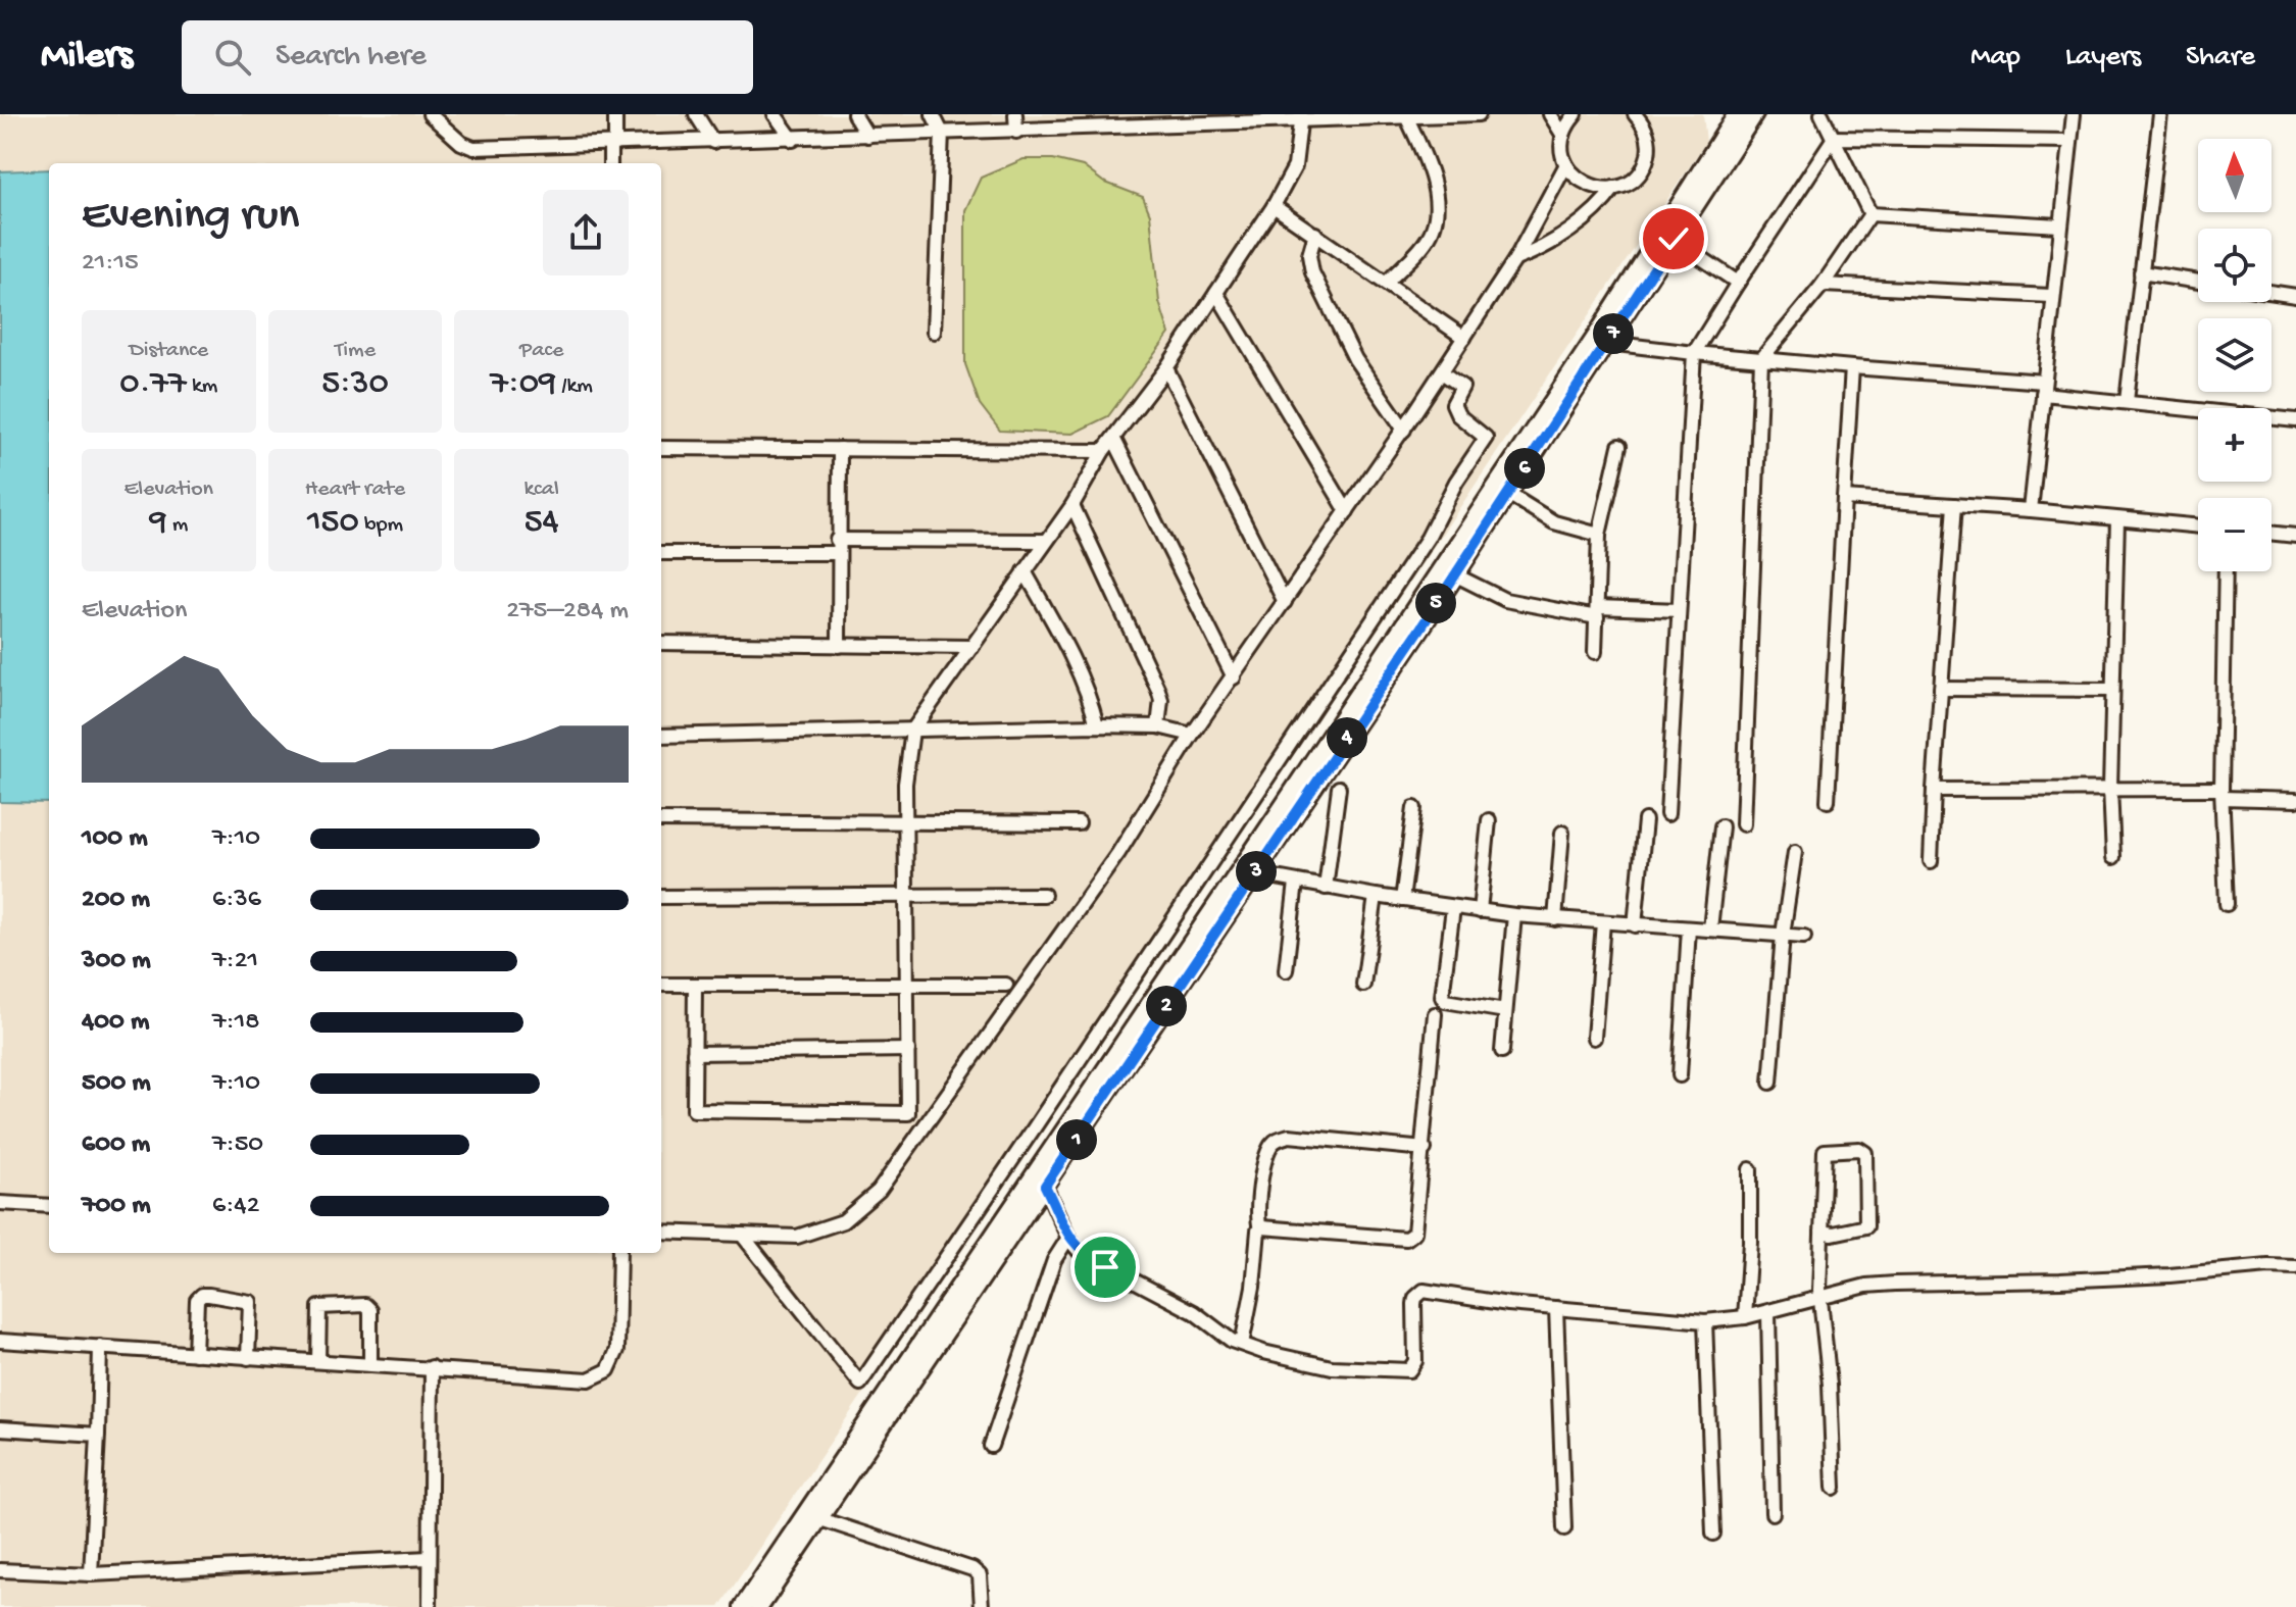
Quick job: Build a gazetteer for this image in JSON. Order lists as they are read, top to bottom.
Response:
{
  "north": "top",
  "page": {
    "header": "Milers",
    "search": "Search here",
    "nav": ["Map", "Layers", "Share"],
    "map_buttons": ["+", "−"],
    "heading": ["Evening run", "21:15"],
    "stats": [
      ["Distance", "0.77 km"],
      ["Time", "5:30"],
      ["Pace", "7:09 /km"],
      ["Elevation", "9 m"],
      ["Heart rate", "150 bpm"],
      ["kcal", "54"]
    ],
    "pins": [
      "7",
      "6",
      "5",
      "4",
      "3",
      "2",
      "1"
    ],
    "chart": ["Elevation", "275–284 m"],
    "list": [
      {
        "name": "100 m",
        "note": "7:10"
      },
      {
        "name": "200 m",
        "note": "6:36"
      },
      {
        "name": "300 m",
        "note": "7:21"
      },
      {
        "name": "400 m",
        "note": "7:18"
      },
      {
        "name": "500 m",
        "note": "7:10"
      },
      {
        "name": "600 m",
        "note": "7:50"
      },
      {
        "name": "700 m",
        "note": "6:42"
      }
    ]
  }
}
